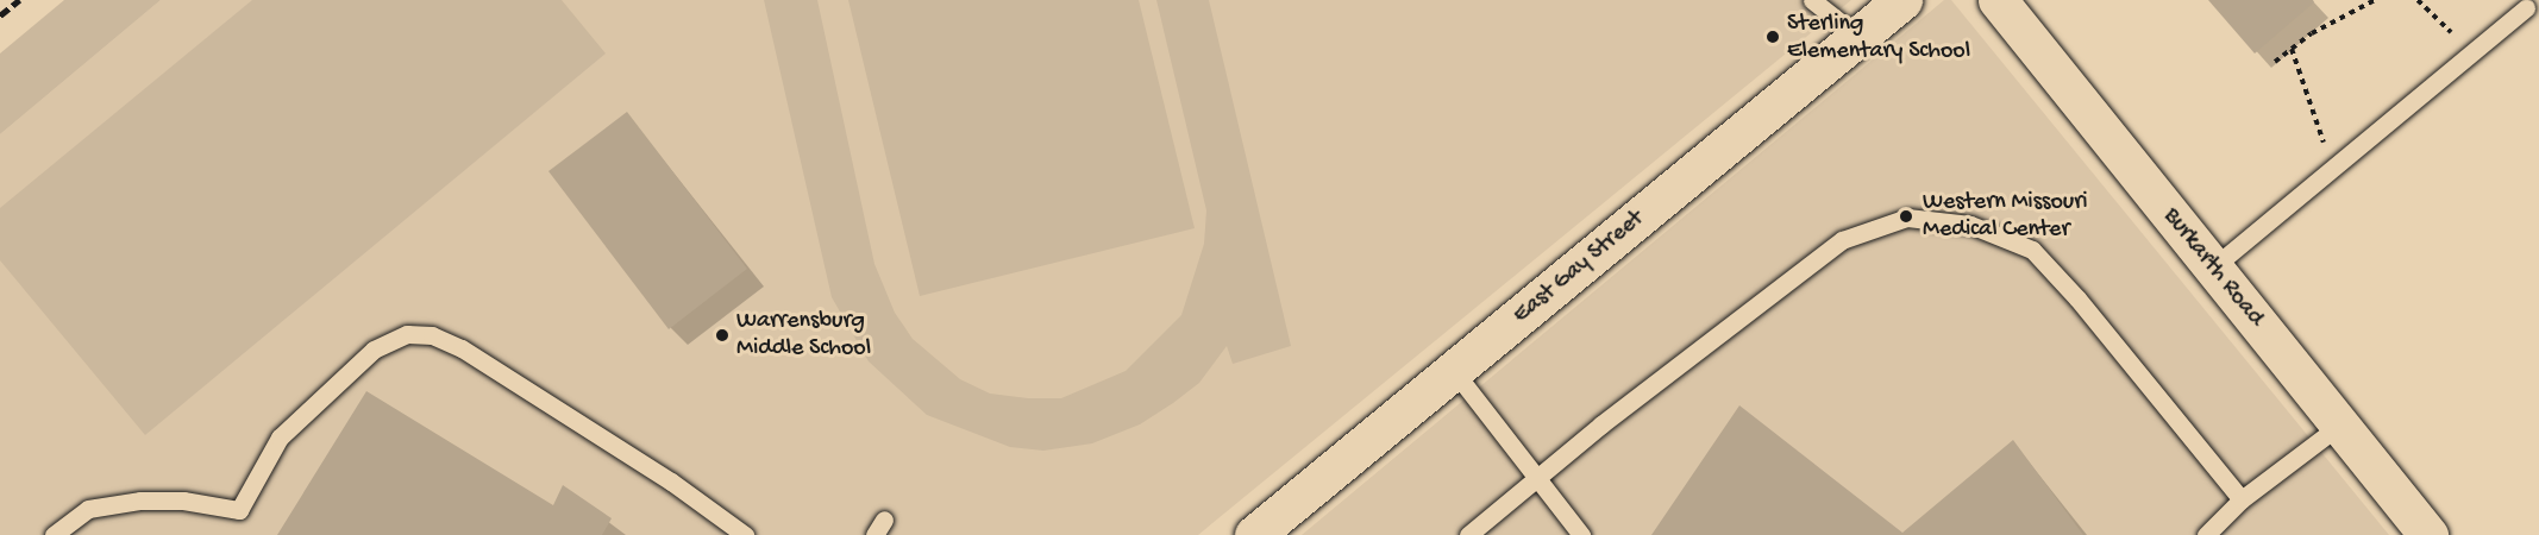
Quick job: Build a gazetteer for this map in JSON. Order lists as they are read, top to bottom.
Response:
{
  "streets": {
    "main road": ["East Gay Street", "Burkarth Road"]
  },
  "places": ["Sterling Elementary School", "Western Missouri Medical Center", "Warrensburg Middle School"]
}
